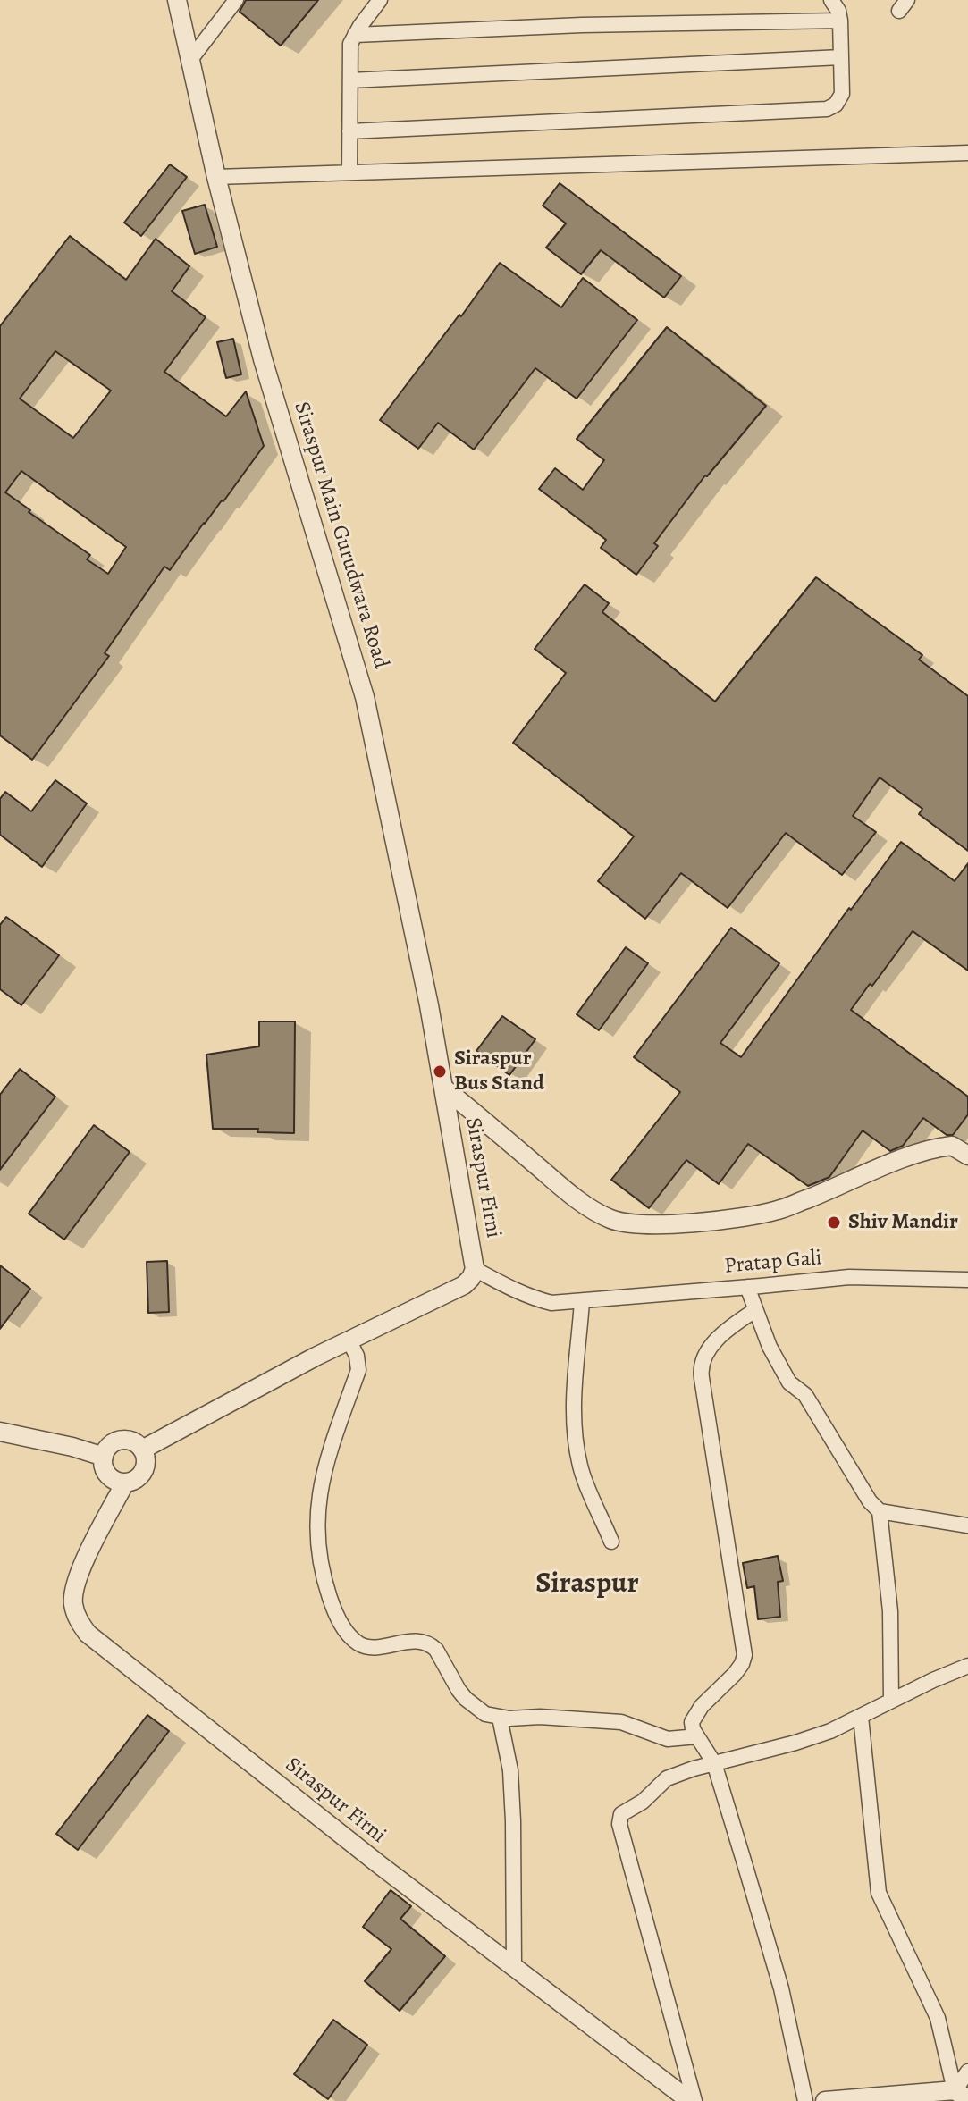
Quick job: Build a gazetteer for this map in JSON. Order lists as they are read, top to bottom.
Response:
{
  "streets": {
    "street": ["Siraspur Main Gurudwara Road", "Siraspur Firni", "Pratap Gali"]
  },
  "crossings": [
    ["Siraspur Main Gurudwara Road", "Siraspur Firni"],
    ["Siraspur Firni", "Pratap Gali"]
  ],
  "districts": ["Siraspur"],
  "places": ["Siraspur Bus Stand", "Shiv Mandir"]
}
